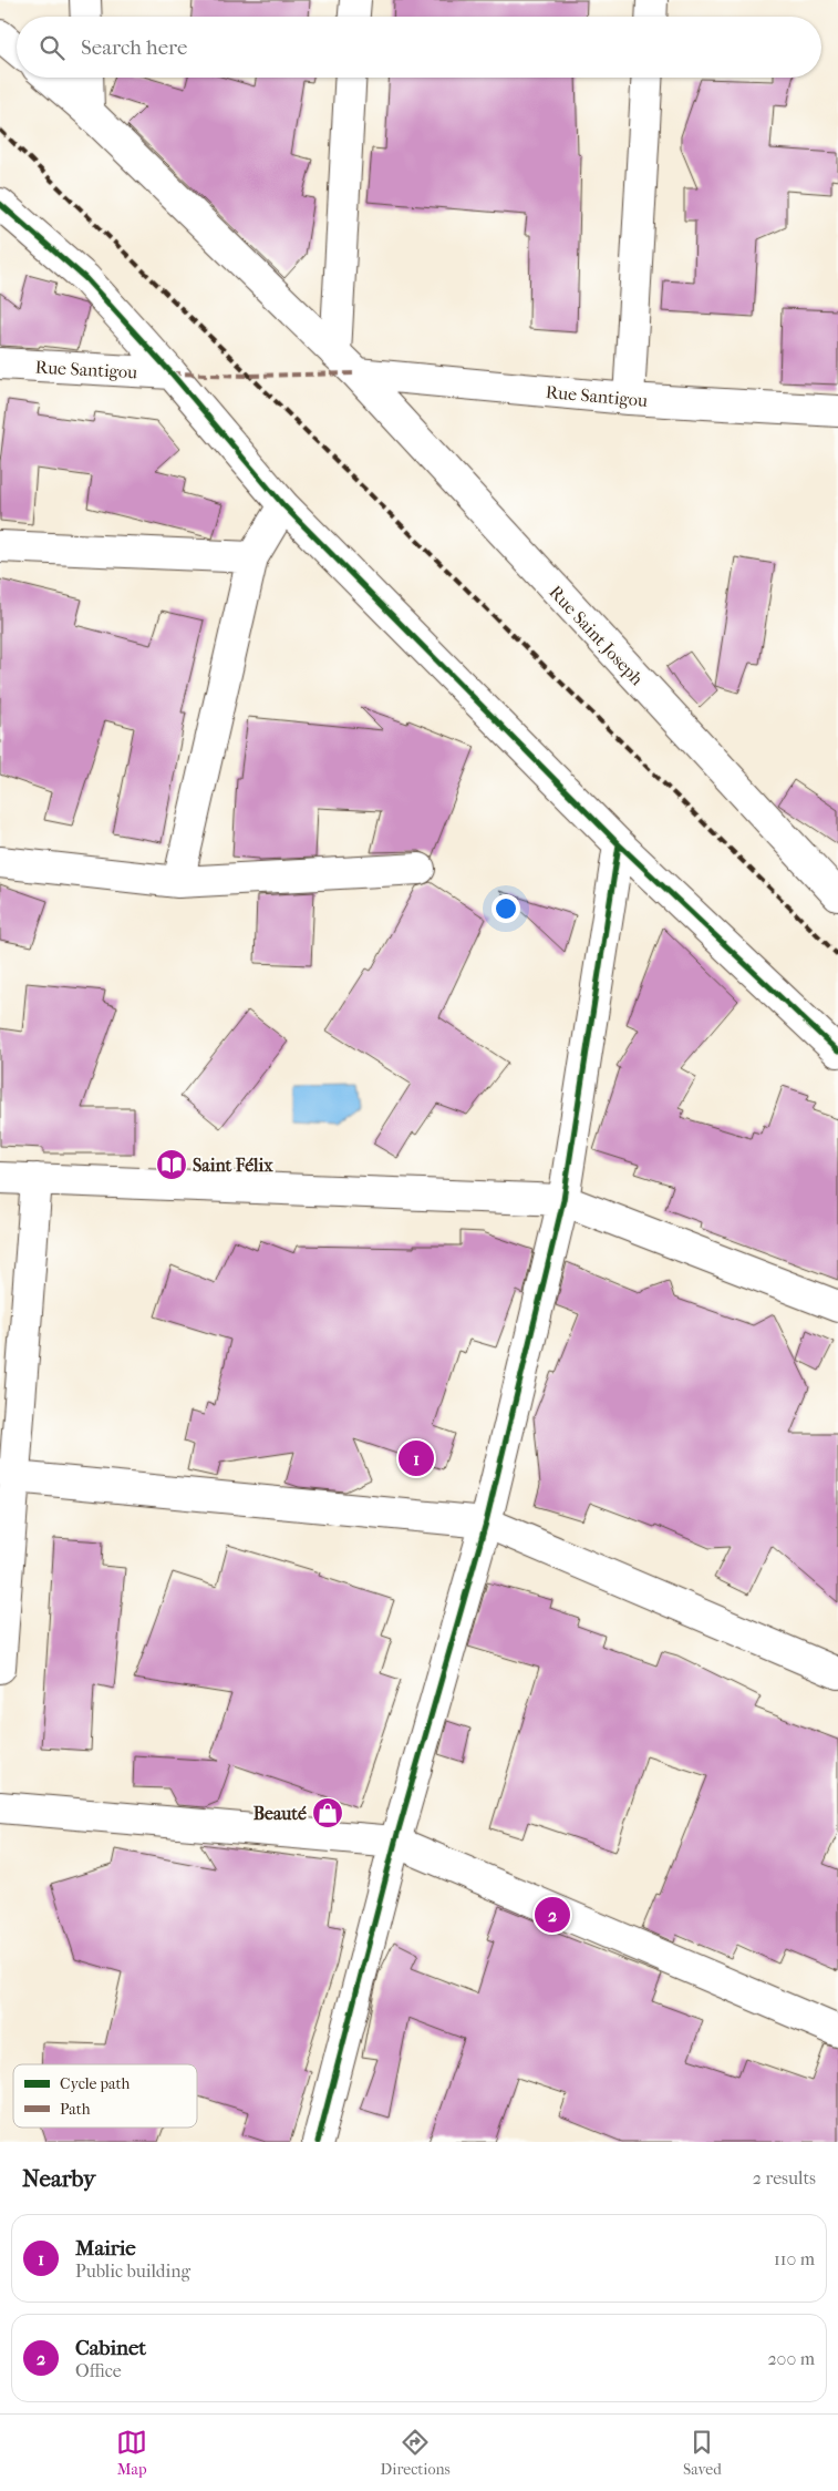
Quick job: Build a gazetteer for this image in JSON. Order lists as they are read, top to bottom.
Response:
{
  "streets": {
    "street": ["Rue Santigou", "Rue Saint Joseph"]
  },
  "crossings": [
    ["Rue Santigou", "Rue Saint Joseph"]
  ],
  "places": {
    "library": ["Saint Félix"],
    "shop": ["Beauté"]
  },
  "legend": ["Cycle path", "Path"],
  "page": {
    "search": "Search here",
    "pins": ["1", "2"],
    "heading": ["Nearby", "2 results"],
    "list": [
      {
        "mark": "1",
        "name": "Mairie",
        "note": "Public building",
        "value": "110 m"
      },
      {
        "mark": "2",
        "name": "Cabinet",
        "note": "Office",
        "value": "200 m"
      }
    ],
    "nav": ["Map", "Directions", "Saved"]
  }
}
